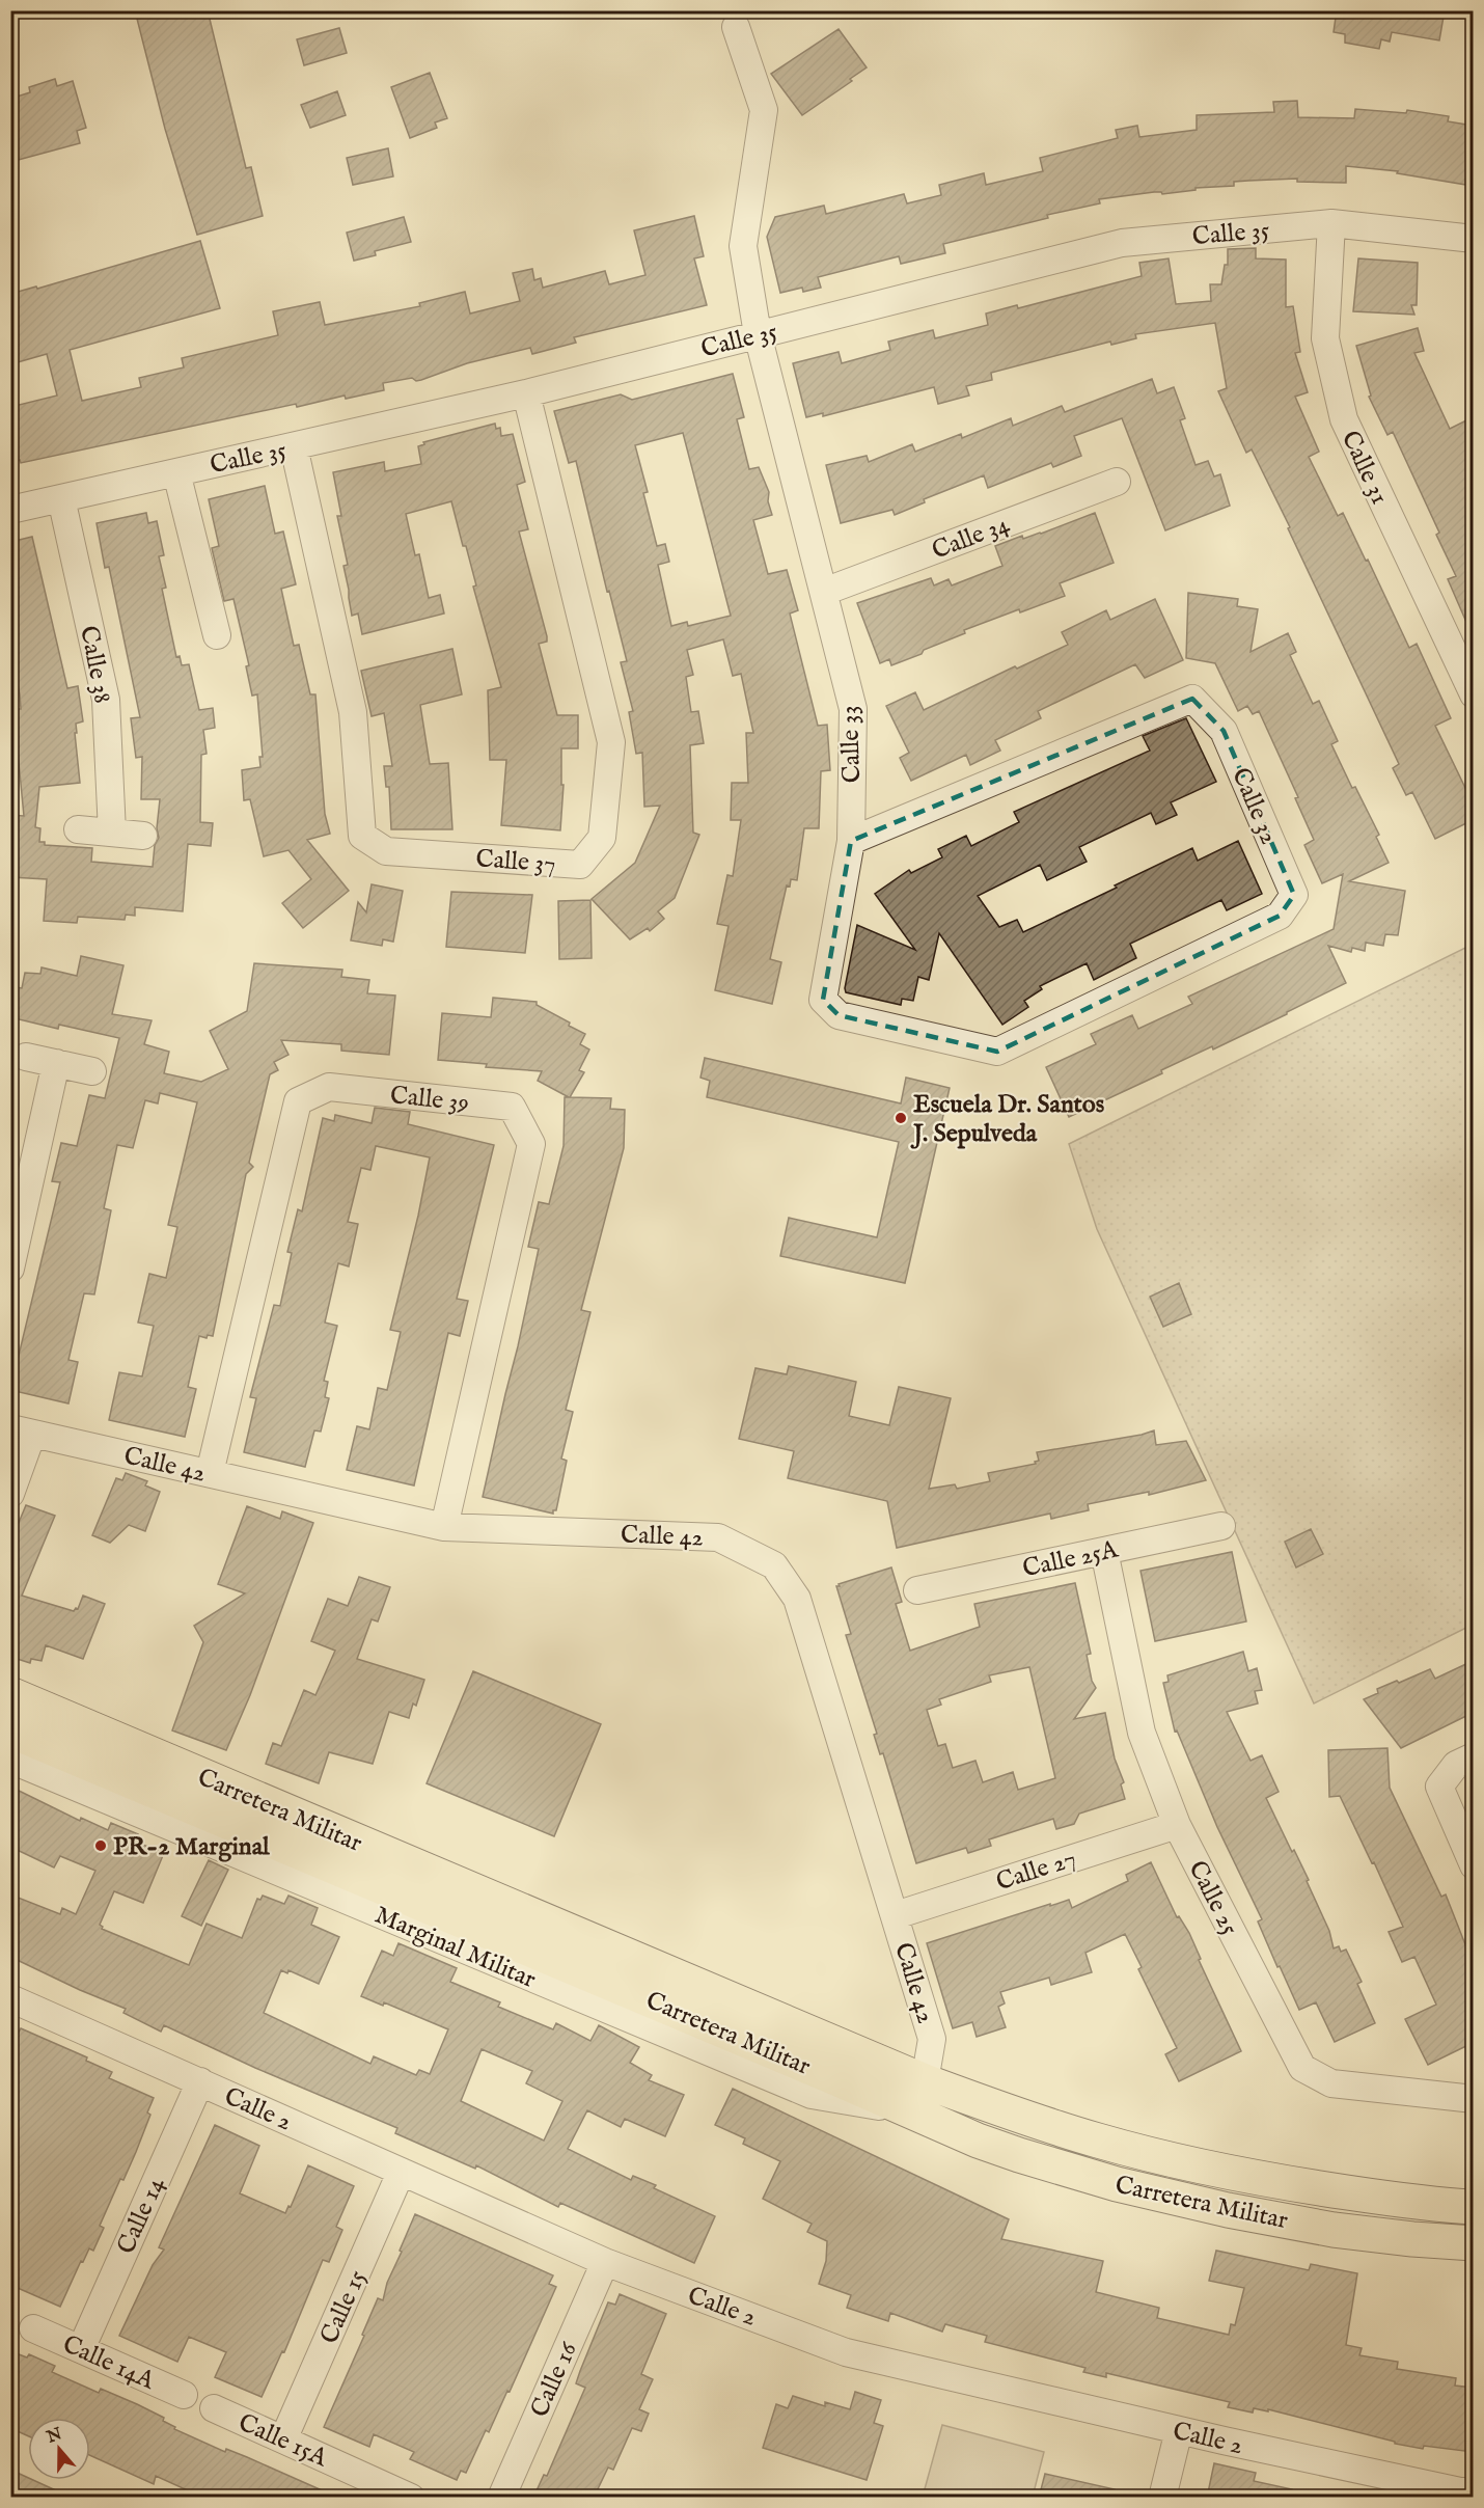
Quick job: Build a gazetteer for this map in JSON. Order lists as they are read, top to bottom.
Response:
{
  "streets": {
    "main road": ["Carretera Militar"],
    "street": [
      "Calle 35",
      "Calle 31",
      "Calle 34",
      "Calle 38",
      "Calle 33",
      "Calle 32",
      "Calle 37",
      "Calle 39",
      "Calle 42",
      "Calle 25A",
      "Calle 27",
      "Calle 25",
      "Marginal Militar",
      "Calle 2",
      "Calle 14",
      "Calle 15",
      "Calle 14A",
      "Calle 16",
      "Calle 15A"
    ]
  },
  "crossings": [
    ["Calle 35", "Calle 31"],
    ["Calle 35", "Calle 38"],
    ["Calle 35", "Calle 33"],
    ["Calle 35", "Calle 37"],
    ["Calle 34", "Calle 33"],
    ["Calle 33", "Calle 32"],
    ["Calle 39", "Calle 42"],
    ["Calle 42", "Carretera Militar"],
    ["Calle 42", "Calle 27"],
    ["Calle 25A", "Calle 25"],
    ["Carretera Militar", "Marginal Militar"],
    ["Calle 27", "Calle 25"],
    ["Calle 2", "Calle 14"],
    ["Calle 2", "Calle 15"],
    ["Calle 2", "Calle 16"],
    ["Calle 14", "Calle 14A"],
    ["Calle 15", "Calle 15A"]
  ],
  "places": ["Escuela Dr. Santos J. Sepulveda", "PR-2 Marginal"],
  "north": "top"
}
